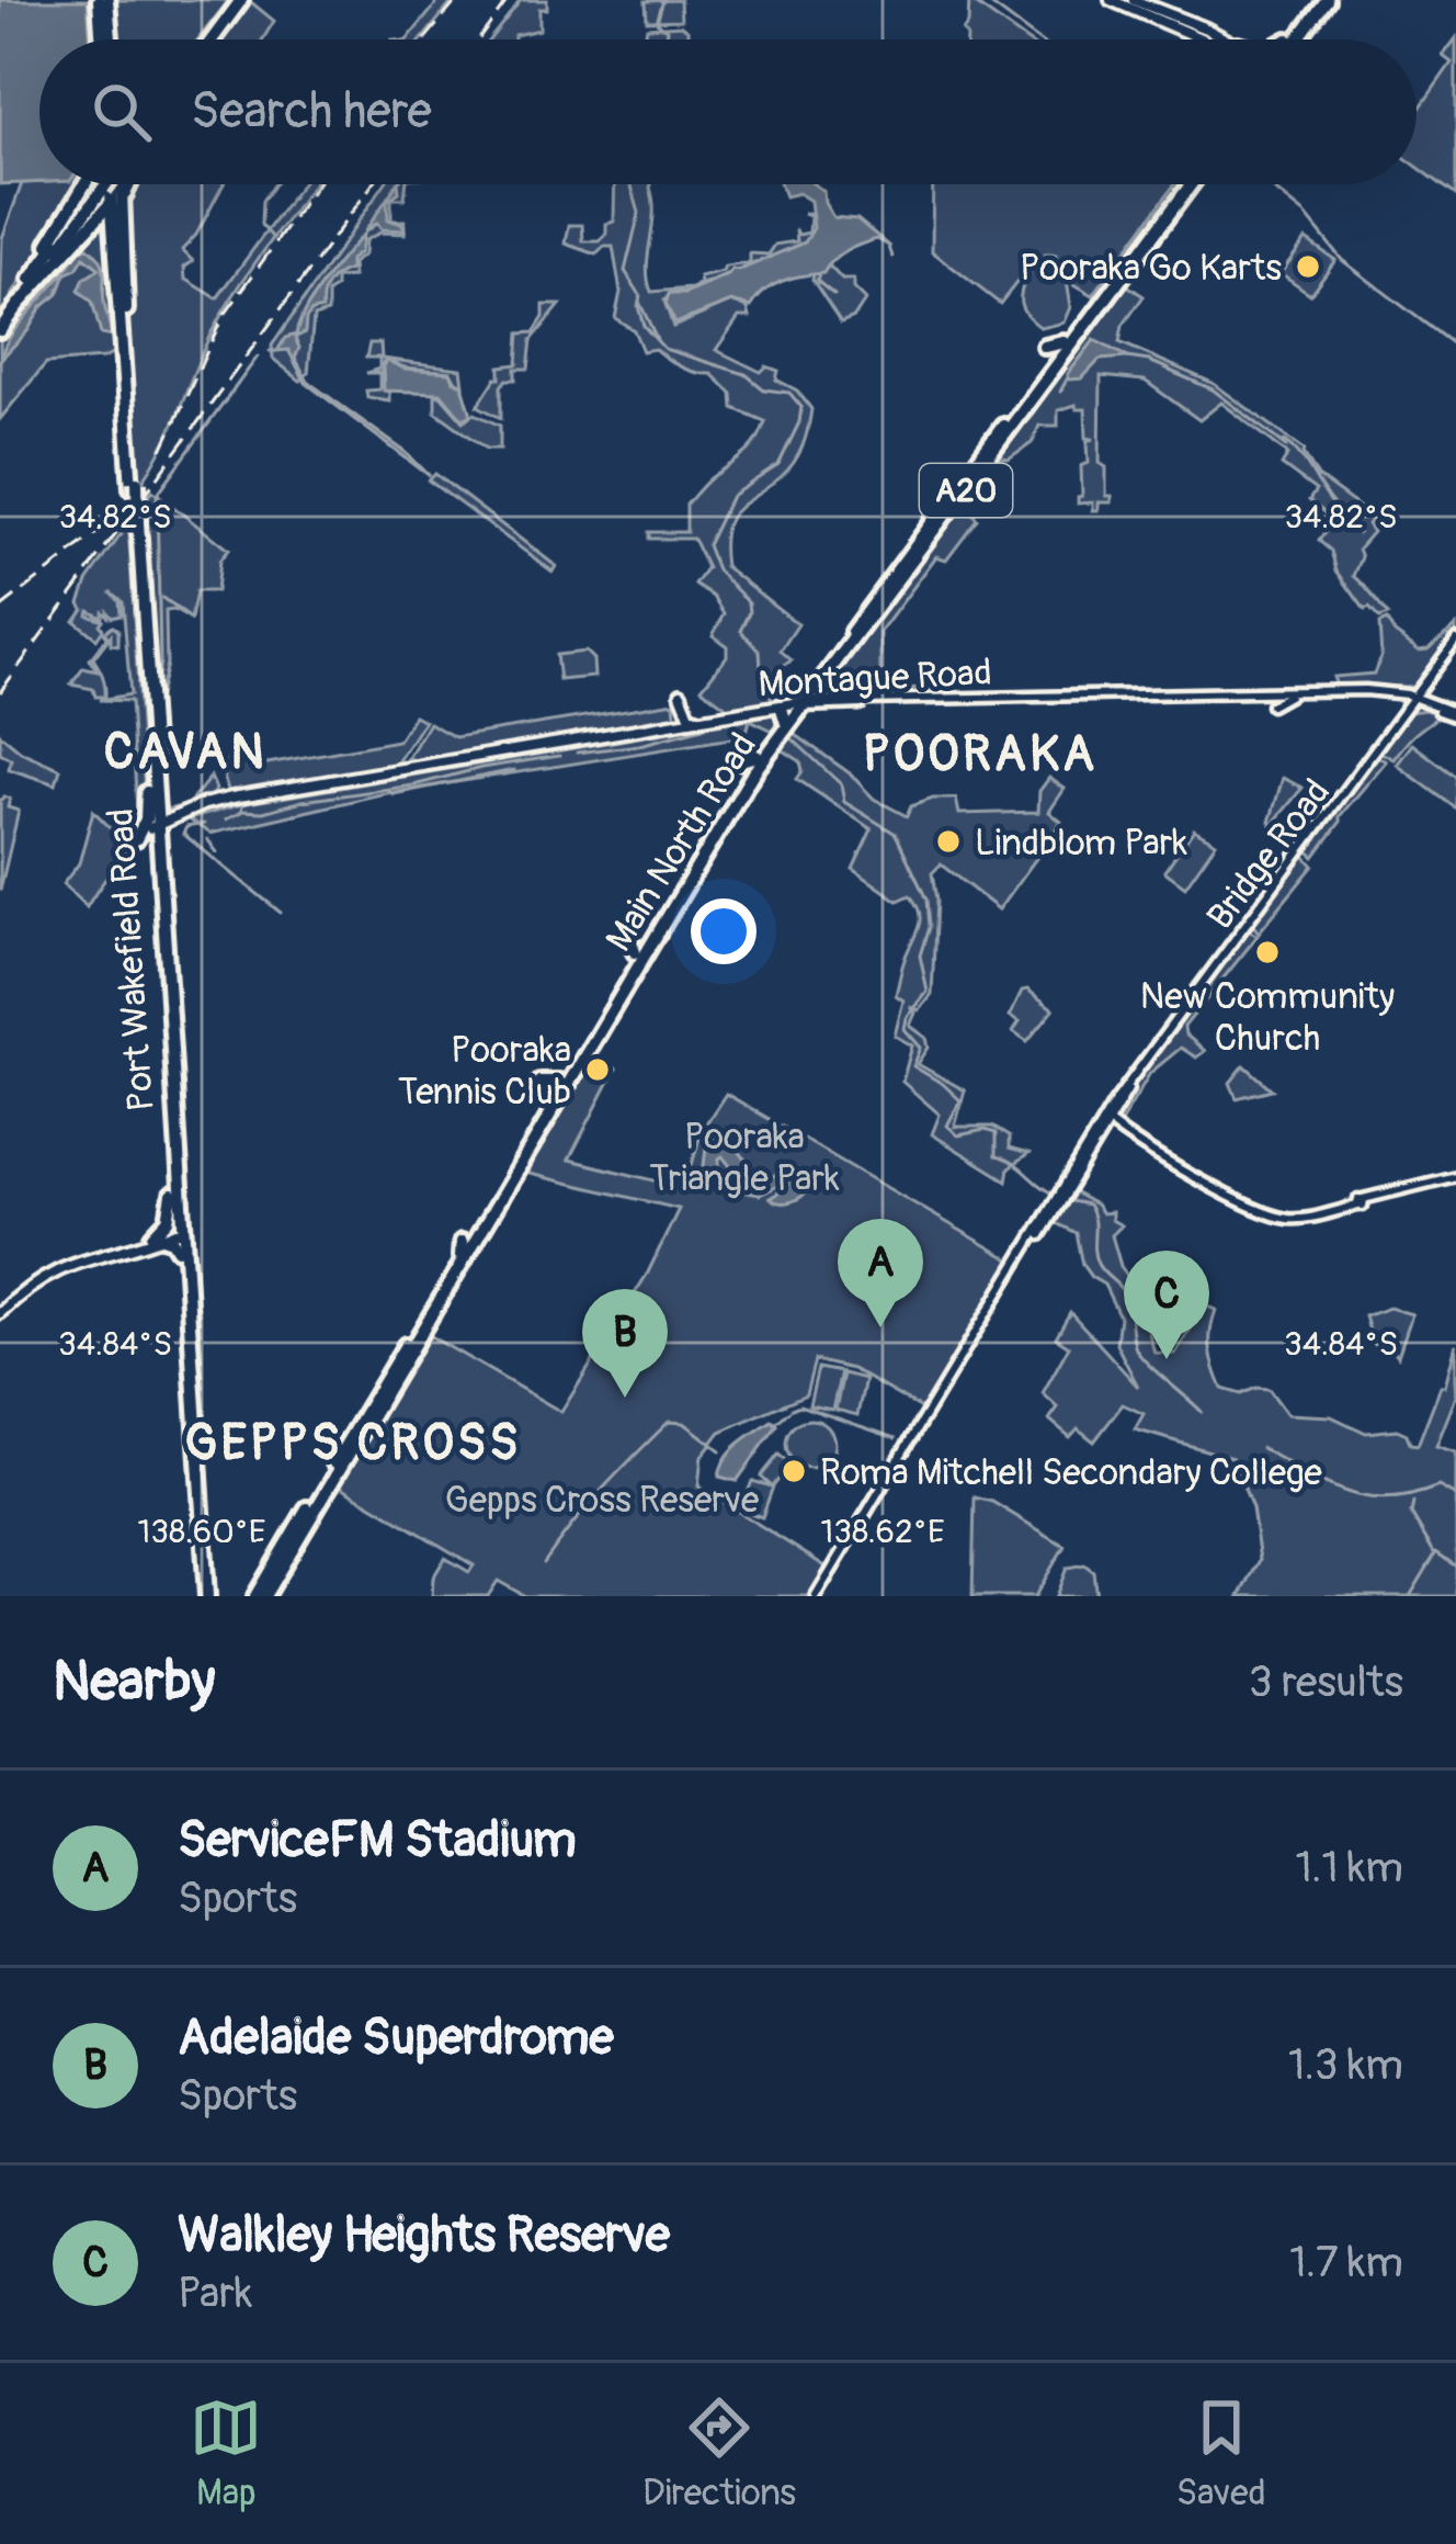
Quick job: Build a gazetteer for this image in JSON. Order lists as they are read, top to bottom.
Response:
{
  "streets": {
    "highway": ["A20", "Main North Road", "Port Wakefield Road"],
    "main road": ["Montague Road", "Bridge Road"]
  },
  "crossings": [
    ["Montague Road", "Main North Road"],
    ["Montague Road", "Bridge Road"]
  ],
  "districts": ["CAVAN", "POORAKA", "GEPPS CROSS"],
  "parks": ["Pooraka Triangle Park", "Gepps Cross Reserve"],
  "places": [
    "Pooraka Go Karts",
    "Lindblom Park",
    "New Community Church",
    "Pooraka Tennis Club",
    "Roma Mitchell Secondary College"
  ],
  "page": {
    "search": "Search here",
    "pins": ["A", "C", "B"],
    "heading": ["Nearby", "3 results"],
    "list": [
      {
        "mark": "A",
        "name": "ServiceFM Stadium",
        "note": "Sports",
        "value": "1.1 km"
      },
      {
        "mark": "B",
        "name": "Adelaide Superdrome",
        "note": "Sports",
        "value": "1.3 km"
      },
      {
        "mark": "C",
        "name": "Walkley Heights Reserve",
        "note": "Park",
        "value": "1.7 km"
      }
    ],
    "nav": ["Map", "Directions", "Saved"]
  },
  "coordinates": [
    "34.82°S",
    "34.84°S",
    "138.60°E",
    "138.62°E"
  ]
}
